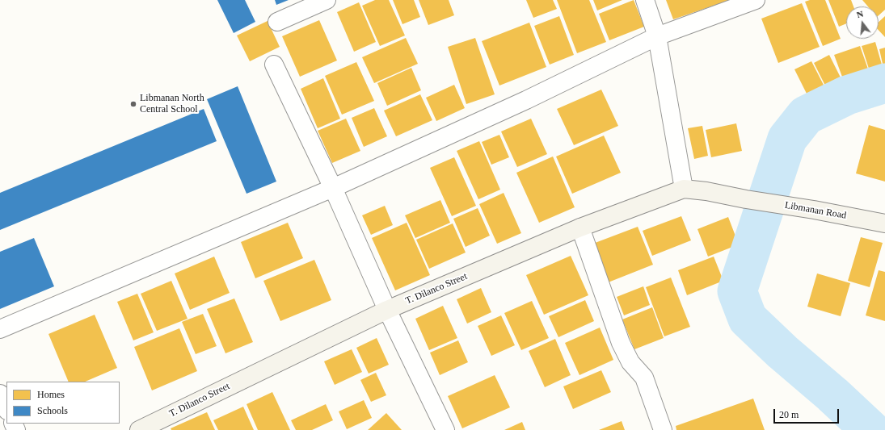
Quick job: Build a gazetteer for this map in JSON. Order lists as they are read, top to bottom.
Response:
{
  "streets": {
    "main road": ["Libmanan Road", "T. Dilanco Street"]
  },
  "crossings": [
    ["Libmanan Road", "T. Dilanco Street"]
  ],
  "places": ["Libmanan North Central School"],
  "legend": ["Homes", "Schools"],
  "scale_bar": "20 m",
  "north": "top"
}
